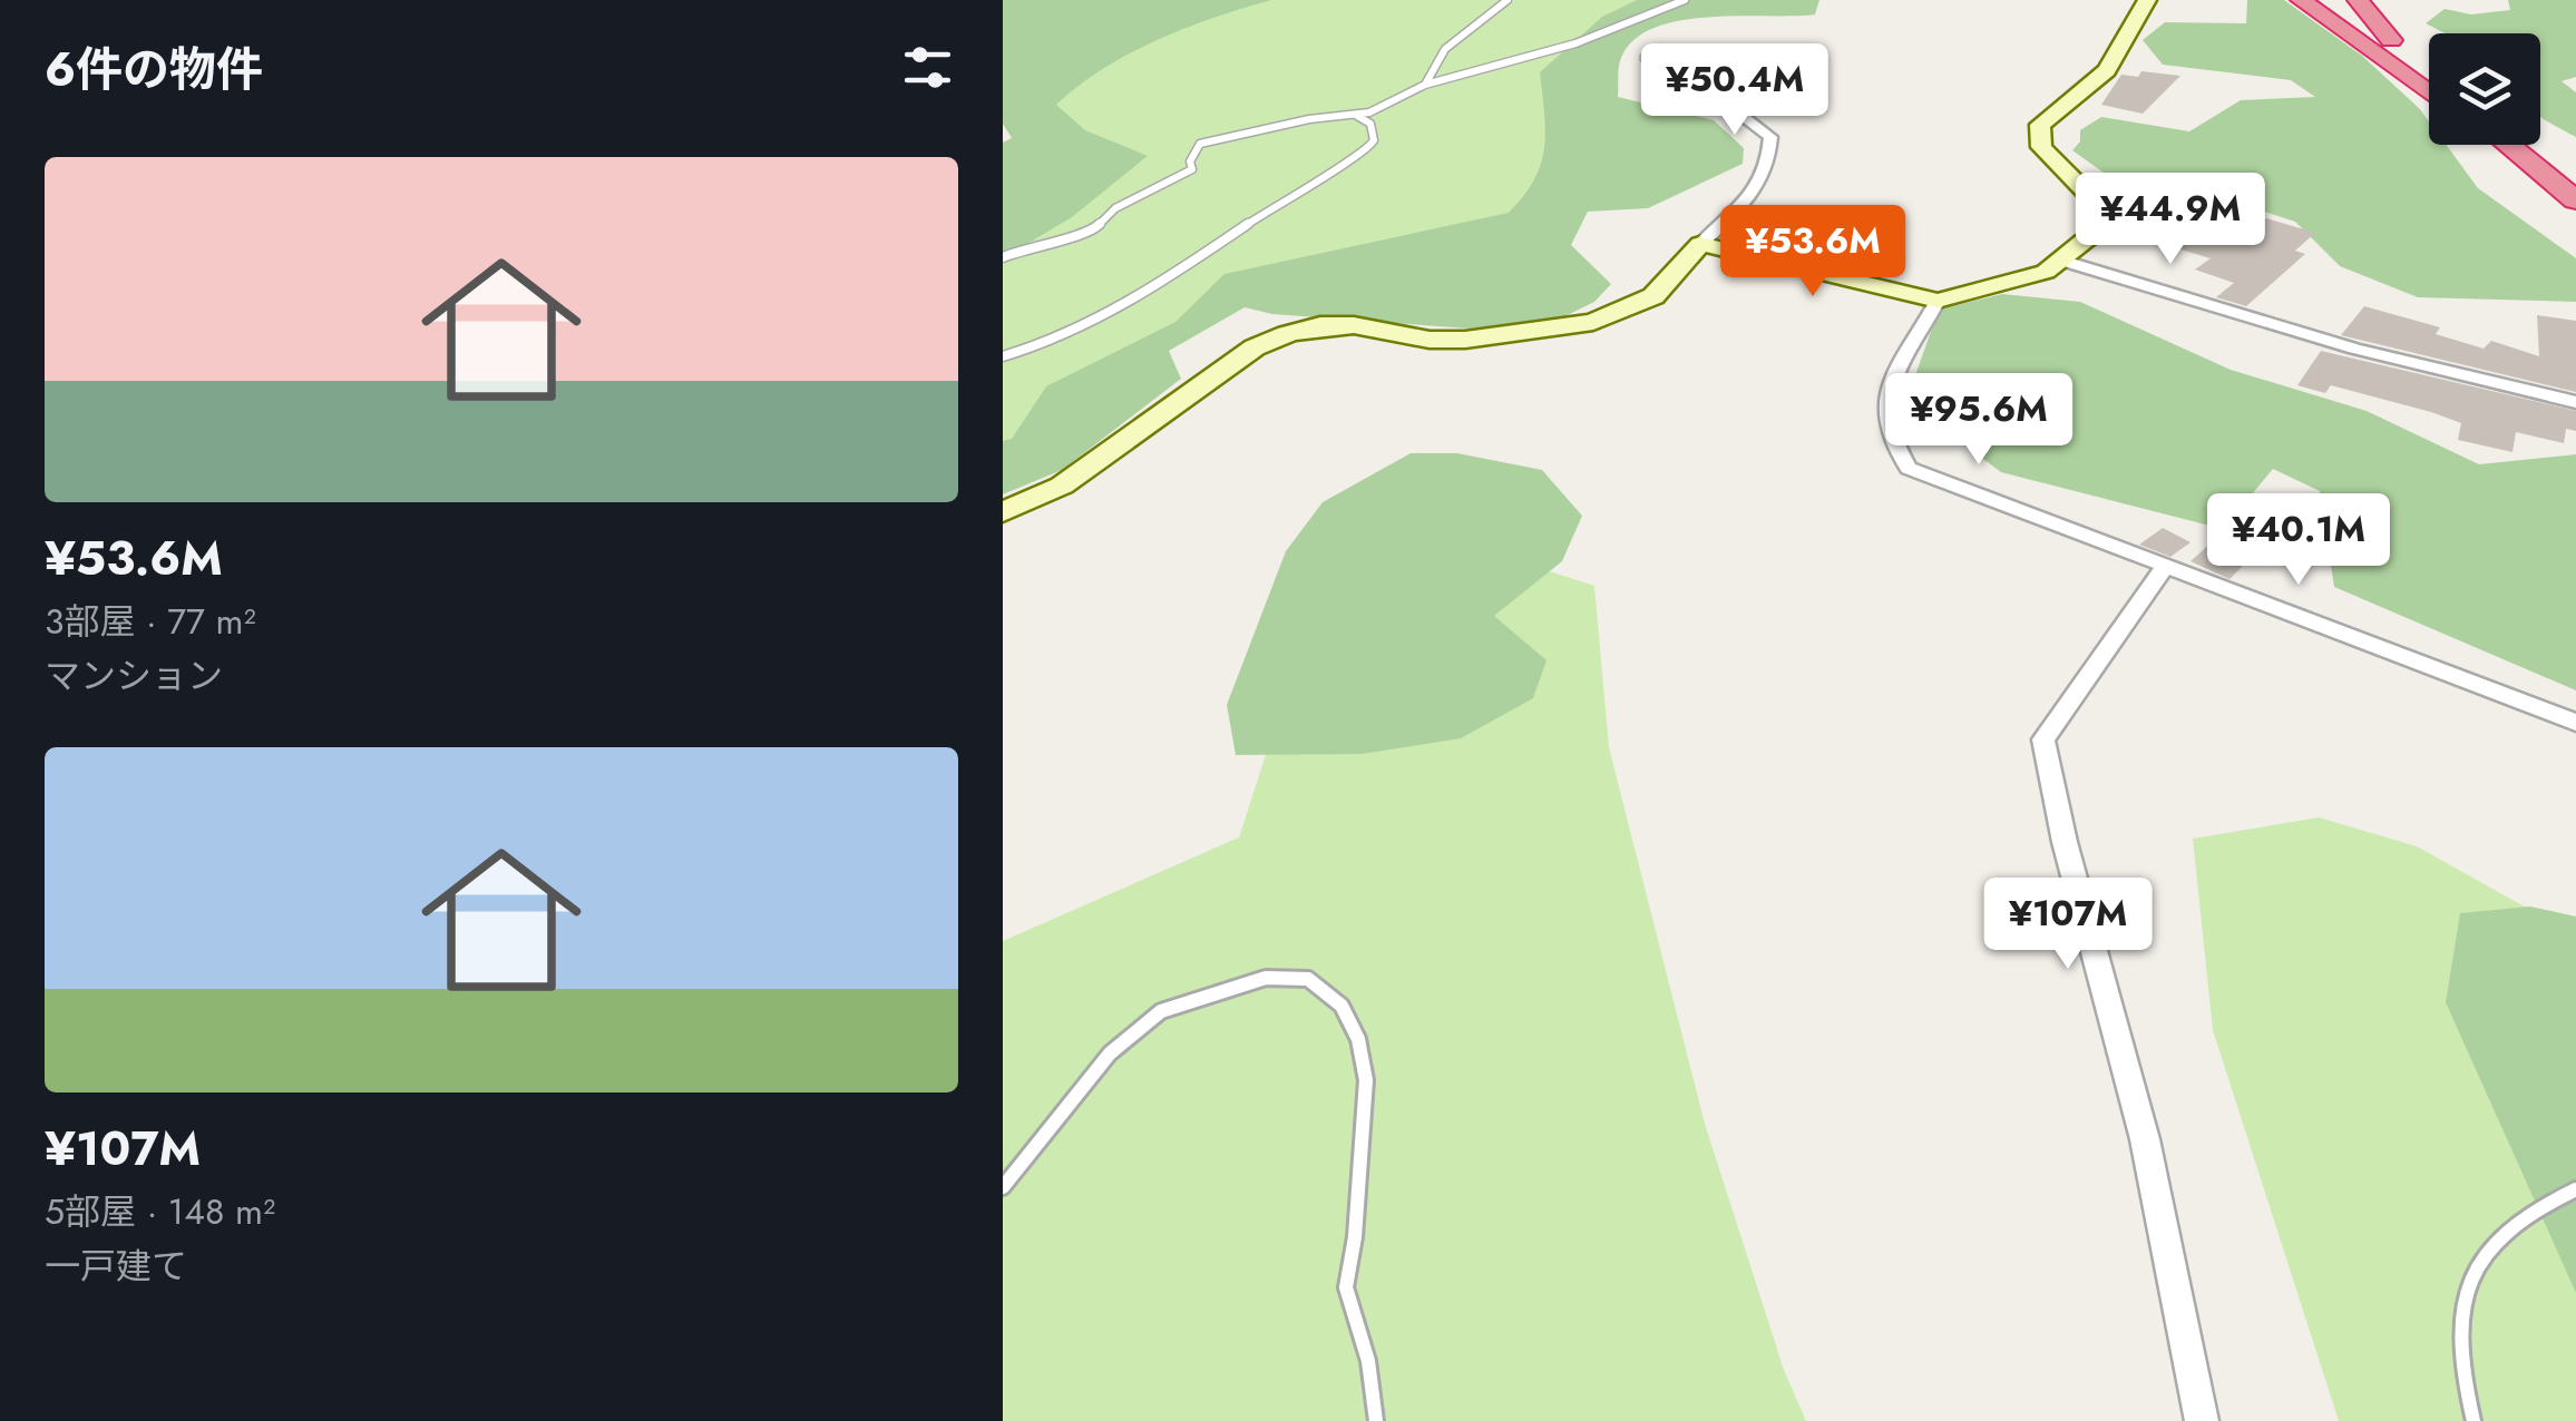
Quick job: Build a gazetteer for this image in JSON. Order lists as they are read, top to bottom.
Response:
{
  "page": {
    "heading": "6件の物件",
    "price": [
      "¥50.4M",
      "¥44.9M",
      "¥53.6M",
      "¥95.6M",
      "¥40.1M",
      "¥107M"
    ],
    "list": [
      {
        "name": "¥53.6M",
        "note": "3部屋 · 77 m² · マンション"
      },
      {
        "name": "¥107M",
        "note": "5部屋 · 148 m² · 一戸建て"
      }
    ]
  }
}
